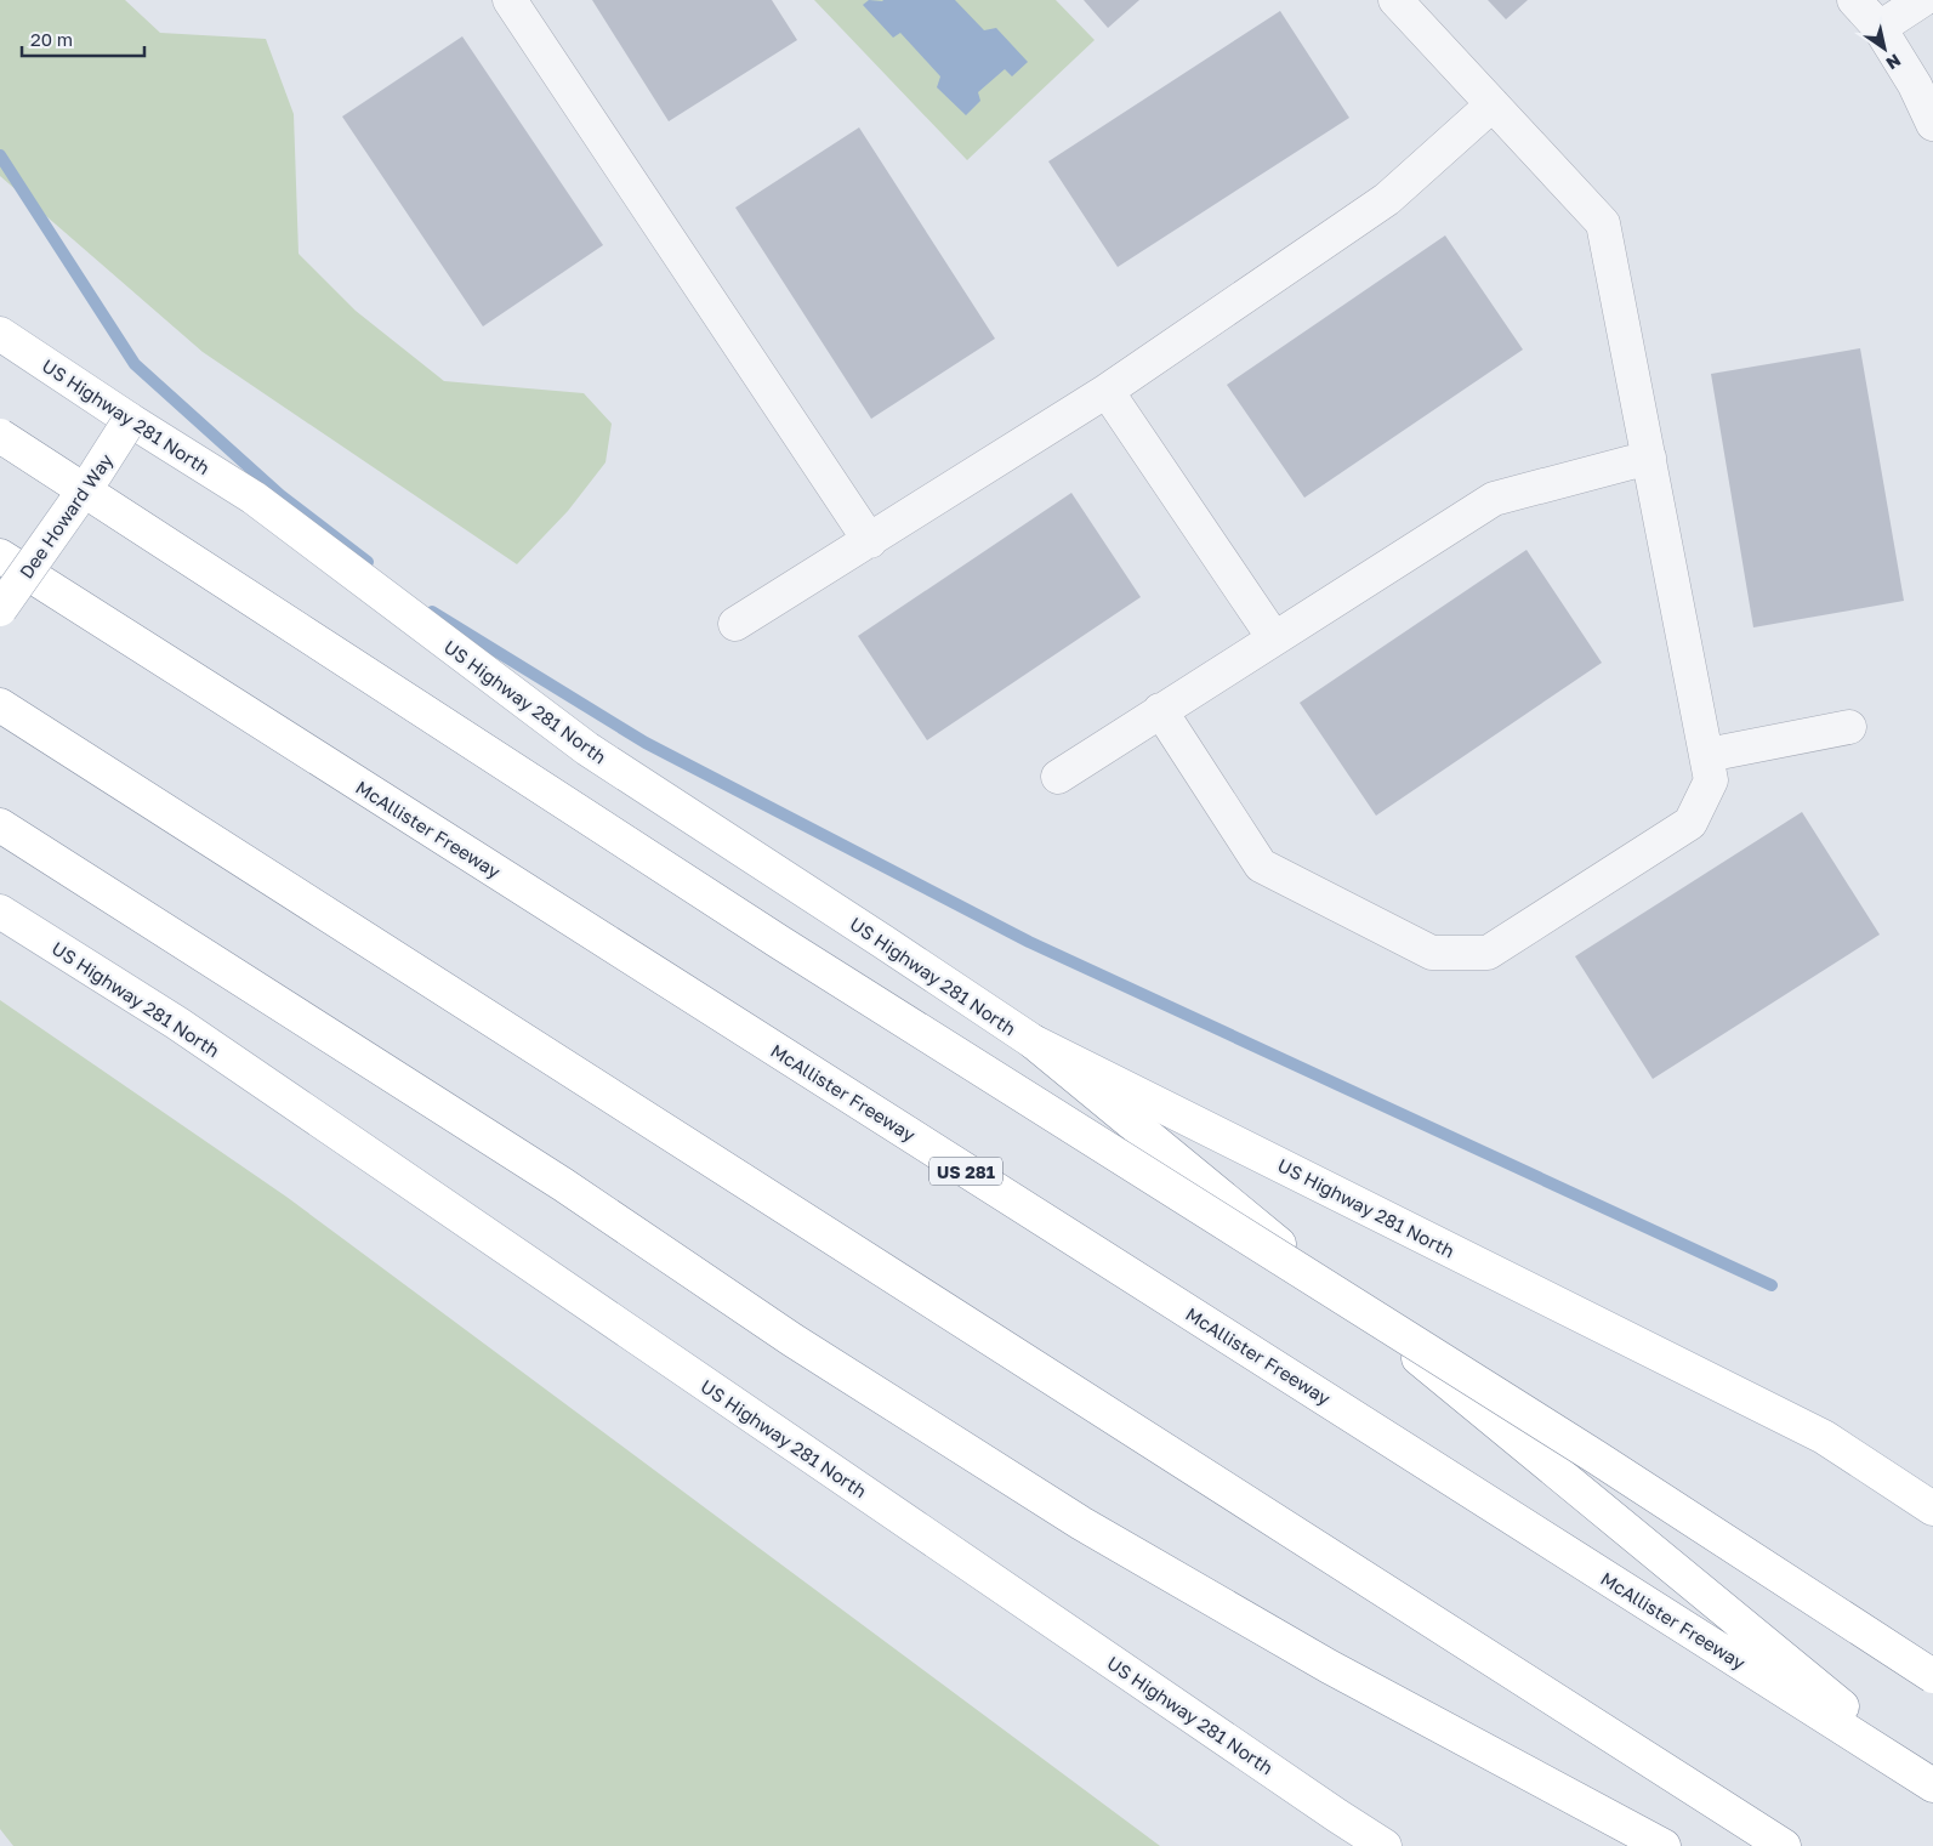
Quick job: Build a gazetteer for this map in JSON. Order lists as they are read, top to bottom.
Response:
{
  "streets": {
    "main road": [
      "US Highway 281 North",
      "Dee Howard Way",
      "McAllister Freeway",
      "US 281"
    ]
  },
  "crossings": [
    ["US Highway 281 North", "Dee Howard Way"]
  ],
  "scale_bar": "20 m",
  "north": "bottom right"
}
